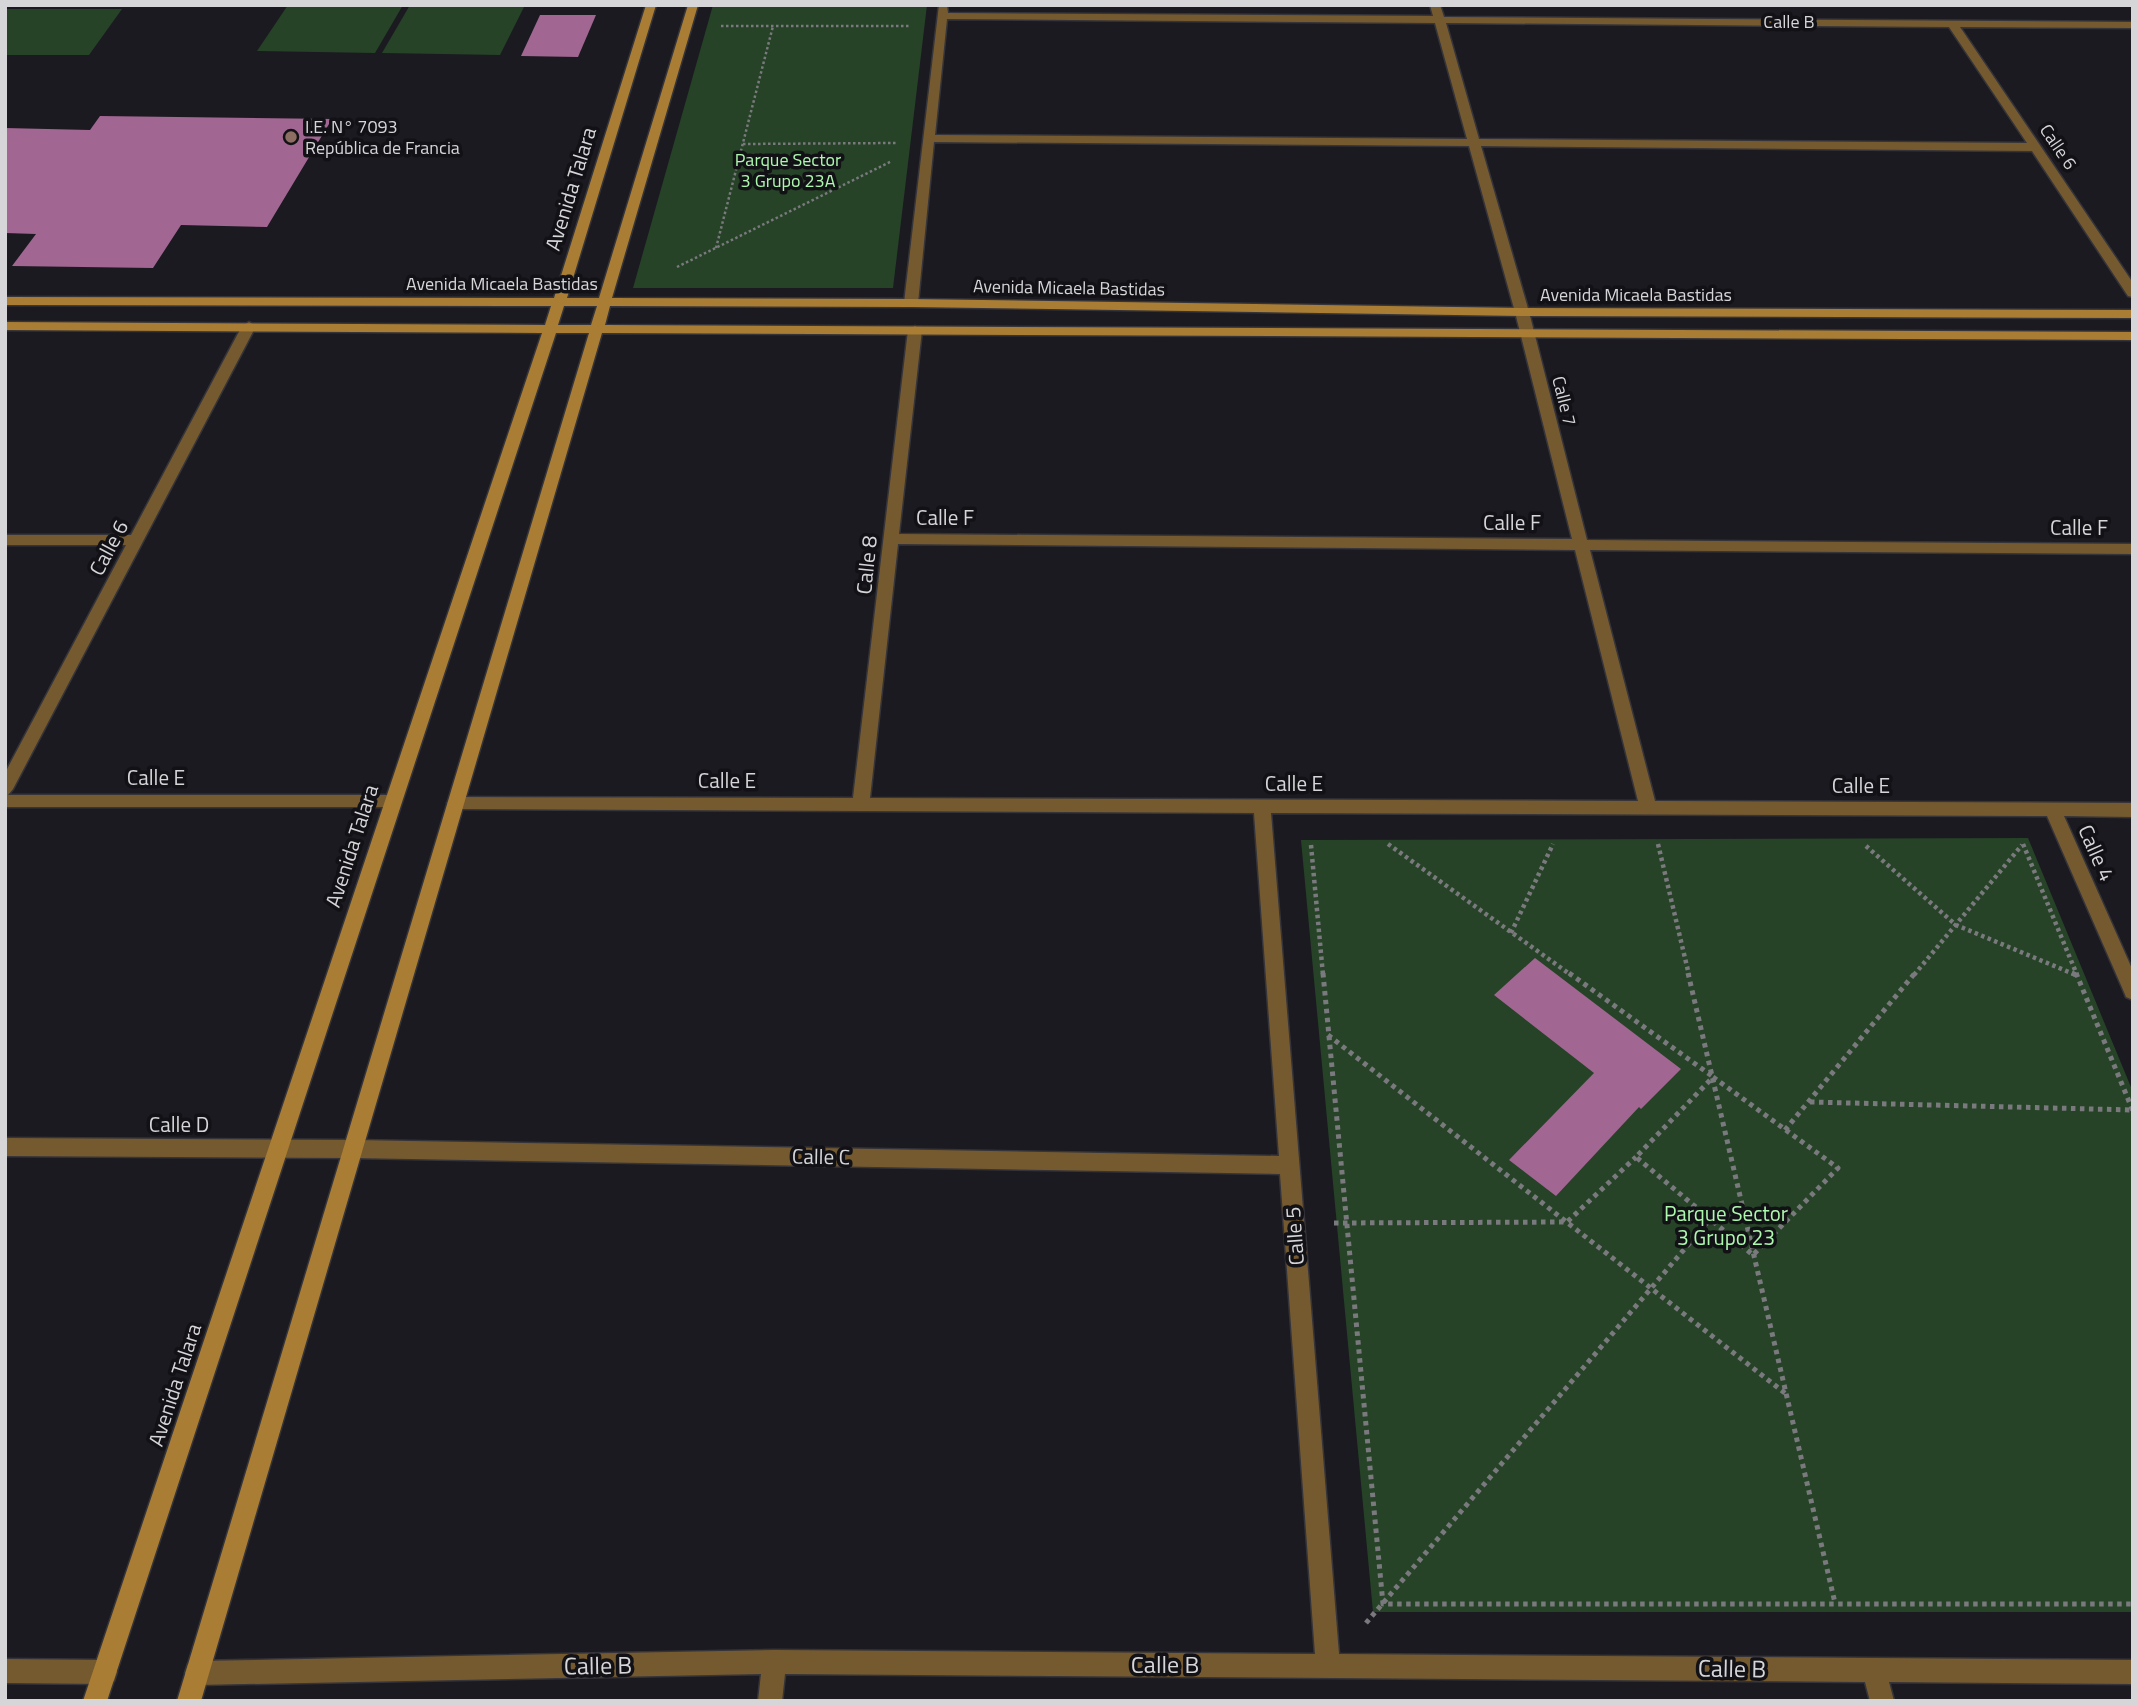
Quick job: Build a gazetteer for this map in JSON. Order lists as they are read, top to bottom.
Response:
{
  "streets": {
    "street": [
      "Calle B",
      "Calle 6",
      "Avenida Talara",
      "Avenida Micaela Bastidas",
      "Calle 7",
      "Calle F",
      "Calle 8",
      "Calle E",
      "Calle 4",
      "Calle D",
      "Calle C",
      "Calle 5"
    ]
  },
  "crossings": [
    ["Calle B", "Calle 6"],
    ["Calle B", "Calle 7"],
    ["Calle B", "Calle 5"],
    ["Calle 6", "Avenida Micaela Bastidas"],
    ["Avenida Talara", "Avenida Micaela Bastidas"],
    ["Avenida Talara", "Calle E"],
    ["Avenida Talara", "Calle D"],
    ["Avenida Micaela Bastidas", "Calle 7"],
    ["Avenida Micaela Bastidas", "Calle 8"],
    ["Calle 7", "Calle F"],
    ["Calle 7", "Calle E"],
    ["Calle F", "Calle 8"],
    ["Calle 8", "Calle E"],
    ["Calle E", "Calle 4"],
    ["Calle E", "Calle 5"],
    ["Calle D", "Calle C"],
    ["Calle C", "Calle 5"]
  ],
  "parks": ["Parque Sector 3 Grupo 23A", "Parque Sector 3 Grupo 23"],
  "places": ["I.E. N° 7093 República de Francia"]
}
